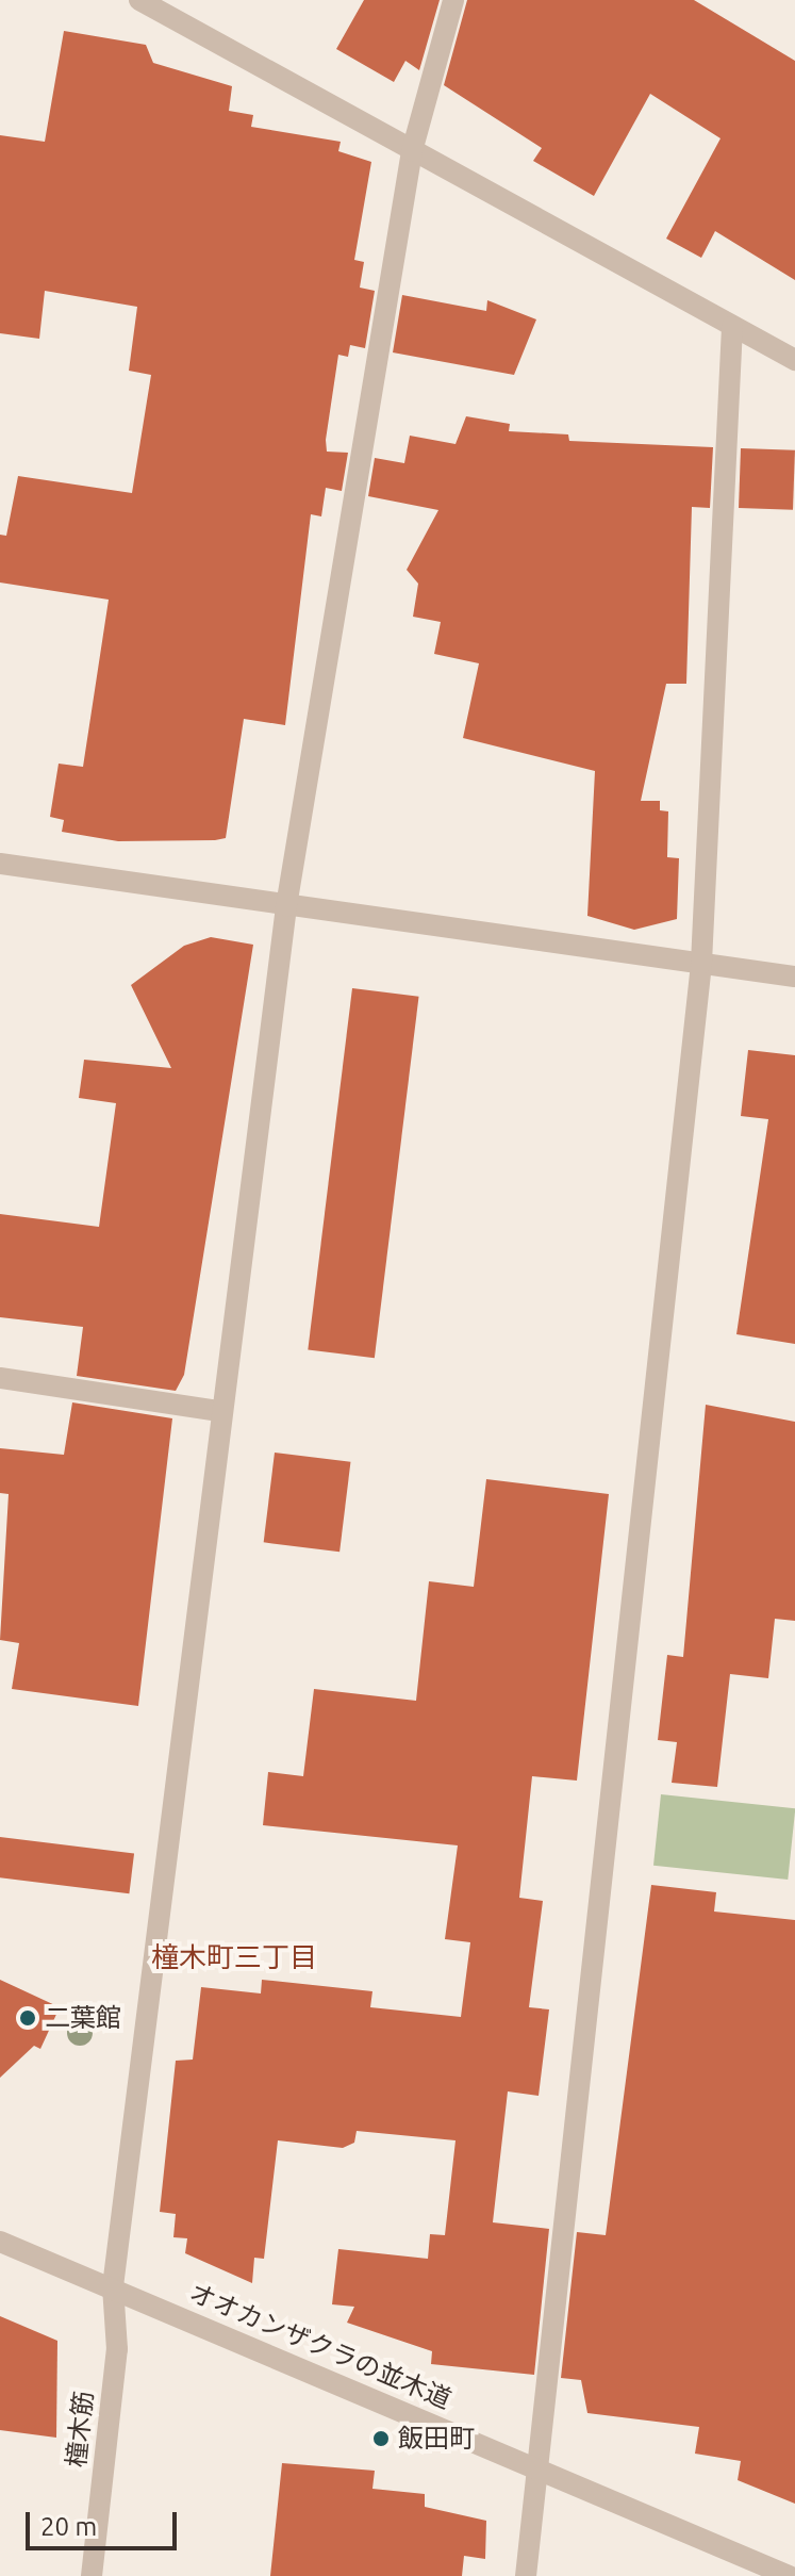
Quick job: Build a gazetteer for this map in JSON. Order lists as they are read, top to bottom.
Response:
{
  "streets": {
    "street": ["オオカンザクラの並木道", "橦木筋"]
  },
  "crossings": [
    ["オオカンザクラの並木道", "橦木筋"]
  ],
  "districts": ["橦木町三丁目"],
  "places": ["二葉館", "飯田町"],
  "scale_bar": "20 m"
}
